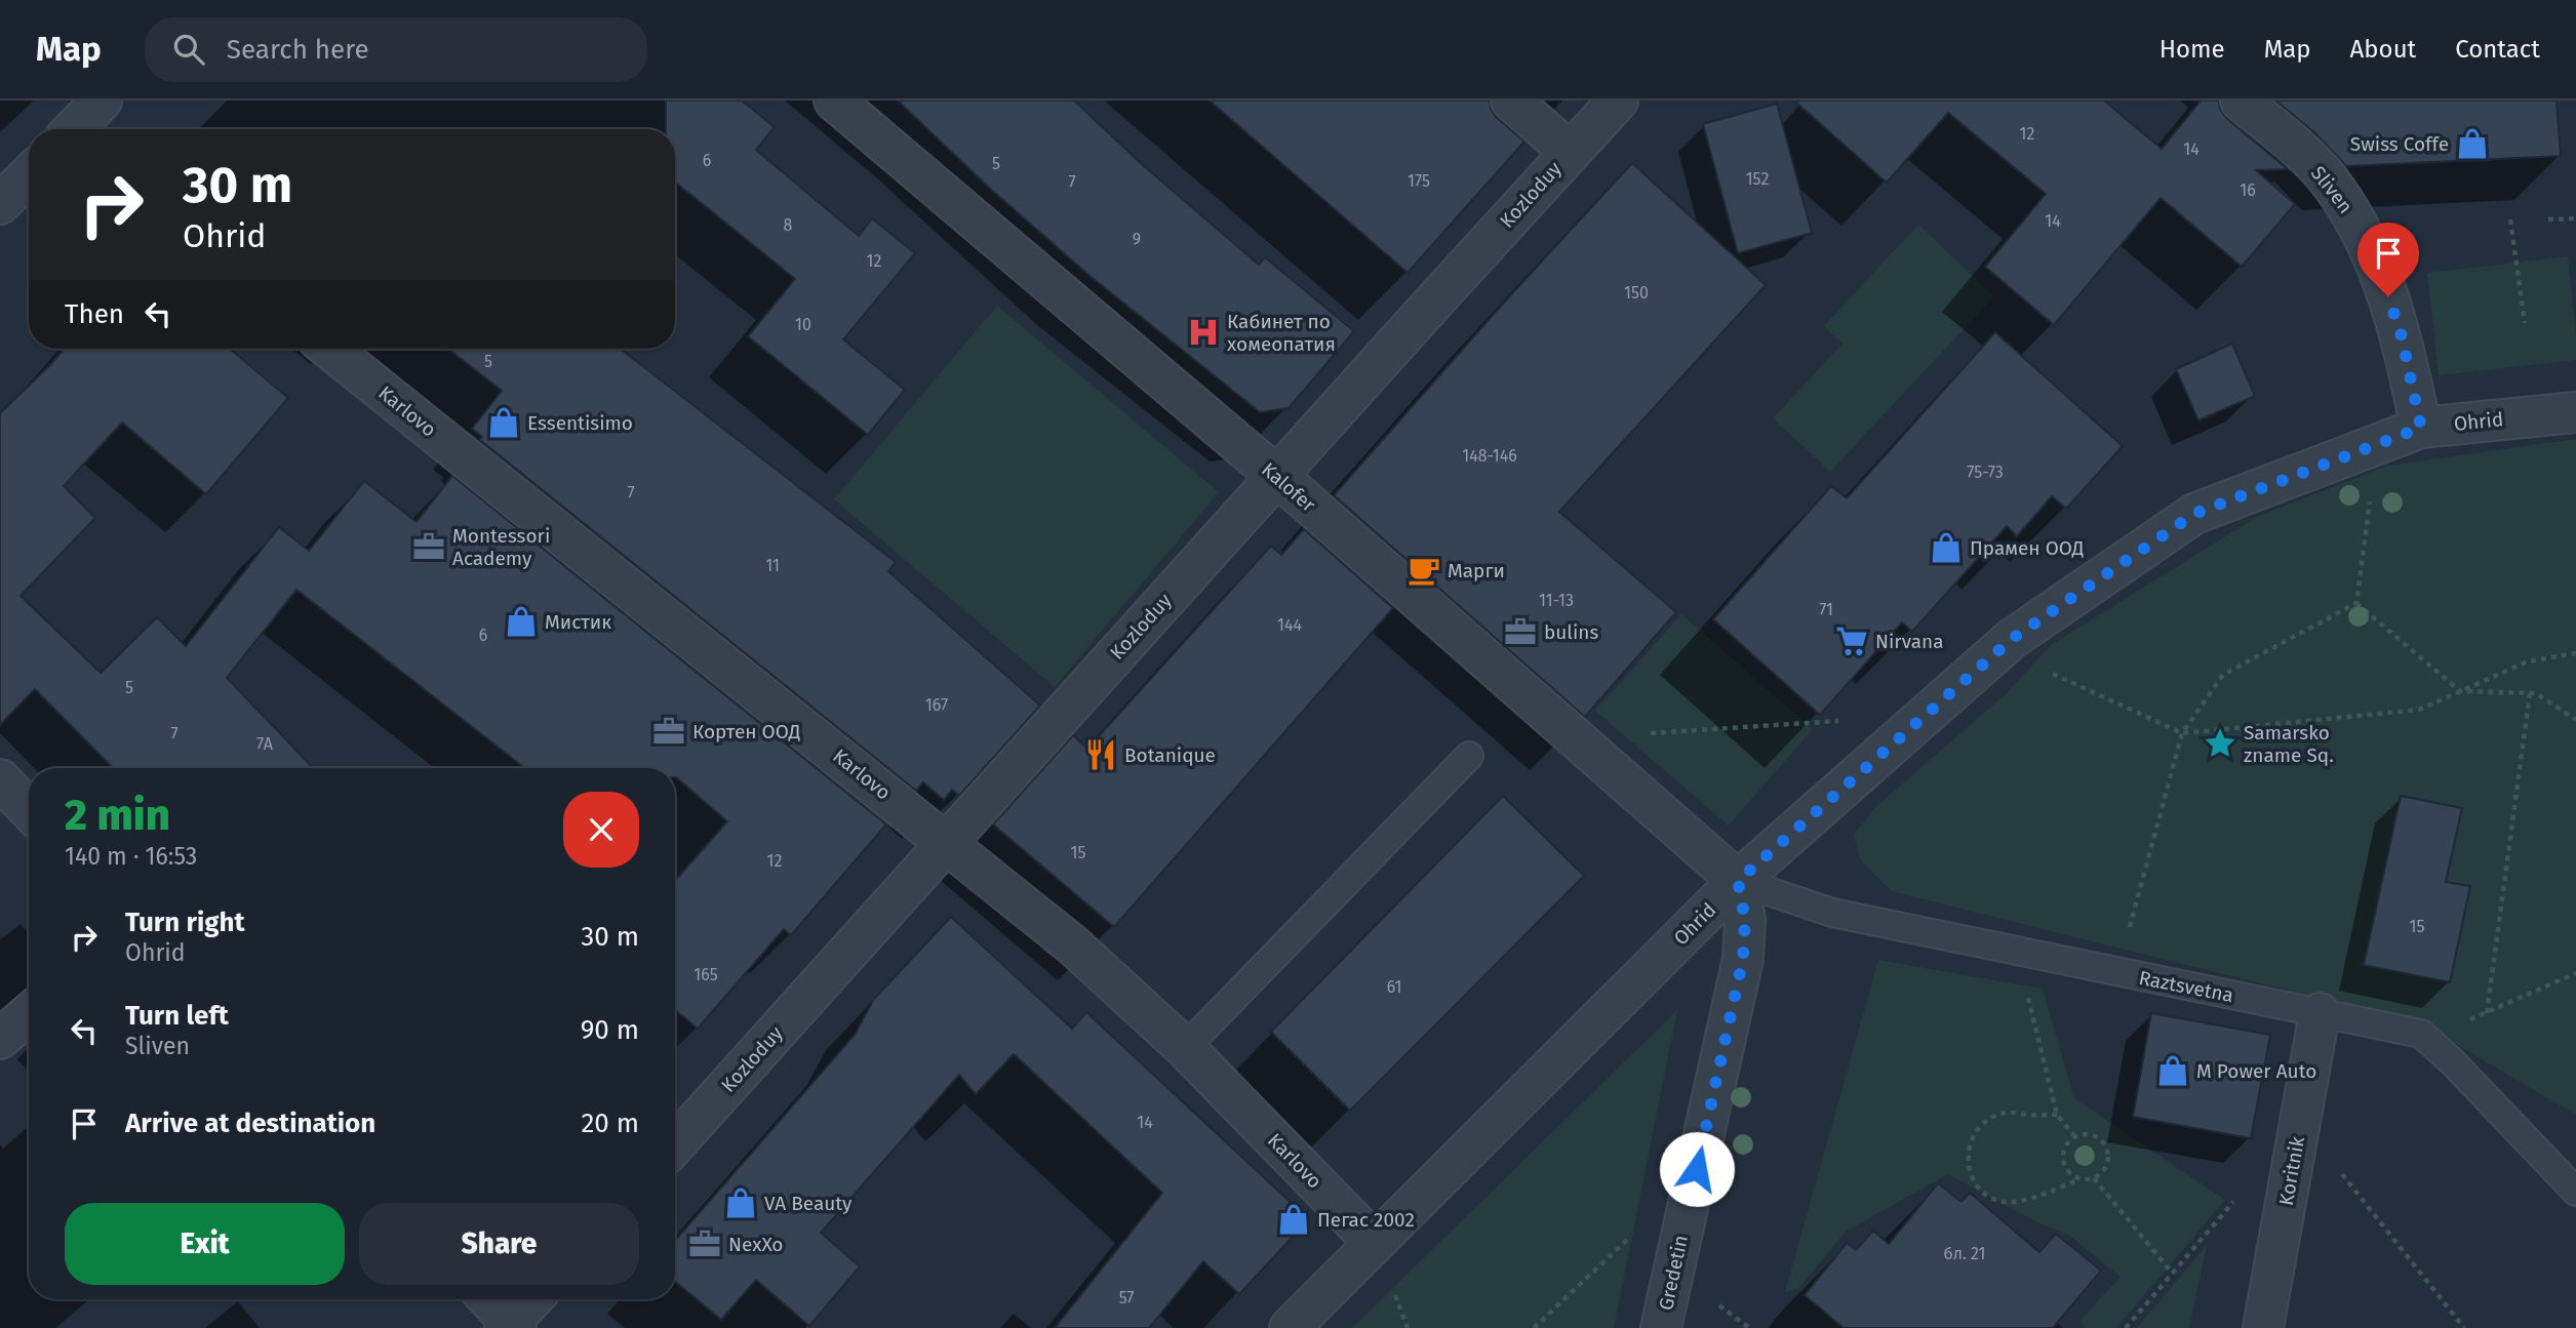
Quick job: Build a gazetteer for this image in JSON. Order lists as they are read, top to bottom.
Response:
{
  "streets": {
    "street": [
      "Sliven",
      "Kozloduy",
      "Karlovo",
      "Ohrid",
      "Kalofer",
      "Koritnik",
      "Gredetin"
    ],
    "lane": ["Raztsvetna"]
  },
  "crossings": [
    ["Sliven", "Ohrid"],
    ["Kozloduy", "Karlovo"],
    ["Kozloduy", "Kalofer"],
    ["Karlovo", "Ohrid"],
    ["Ohrid", "Kalofer"],
    ["Ohrid", "Raztsvetna"],
    ["Ohrid", "Gredetin"],
    ["Kalofer", "Raztsvetna"],
    ["Kalofer", "Gredetin"],
    ["Raztsvetna", "Koritnik"],
    ["Raztsvetna", "Gredetin"]
  ],
  "places": {
    "shop": [
      "Swiss Coffe",
      "Essentisimo",
      "Прамен ООД",
      "Мистик",
      "M Power Auto",
      "VA Beauty",
      "Пегас 2002"
    ],
    "hospital": ["Кабинет по хомеопатия"],
    "office": [
      "Montessori Academy",
      "bulins",
      "Кортен ООД",
      "NexXo"
    ],
    "cafe": ["Марги"],
    "supermarket": ["Nirvana"],
    "place": ["Samarsko zname Sq."],
    "restaurant": ["Botanique"]
  },
  "house_numbers": [
    "12",
    "14",
    "6",
    "5",
    "152",
    "175",
    "7",
    "16",
    "14",
    "8",
    "9",
    "12",
    "150",
    "10",
    "5",
    "148-146",
    "75-73",
    "7",
    "11",
    "11-13",
    "71",
    "144",
    "6",
    "5",
    "167",
    "7",
    "7А",
    "15",
    "12",
    "15",
    "165",
    "61",
    "14",
    "бл. 21",
    "57"
  ],
  "page": {
    "header": "Map",
    "search": "Search here",
    "nav": [
      "Home",
      "Map",
      "About",
      "Contact"
    ],
    "turn": ["30 m", "Ohrid"],
    "then": "Then",
    "heading": ["2 min", "140 m · 16:53"],
    "list": [
      {
        "name": "Turn right",
        "note": "Ohrid",
        "value": "30 m"
      },
      {
        "name": "Turn left",
        "note": "Sliven",
        "value": "90 m"
      },
      {
        "name": "Arrive at destination",
        "value": "20 m"
      }
    ],
    "buttons": ["Exit", "Share"]
  }
}
